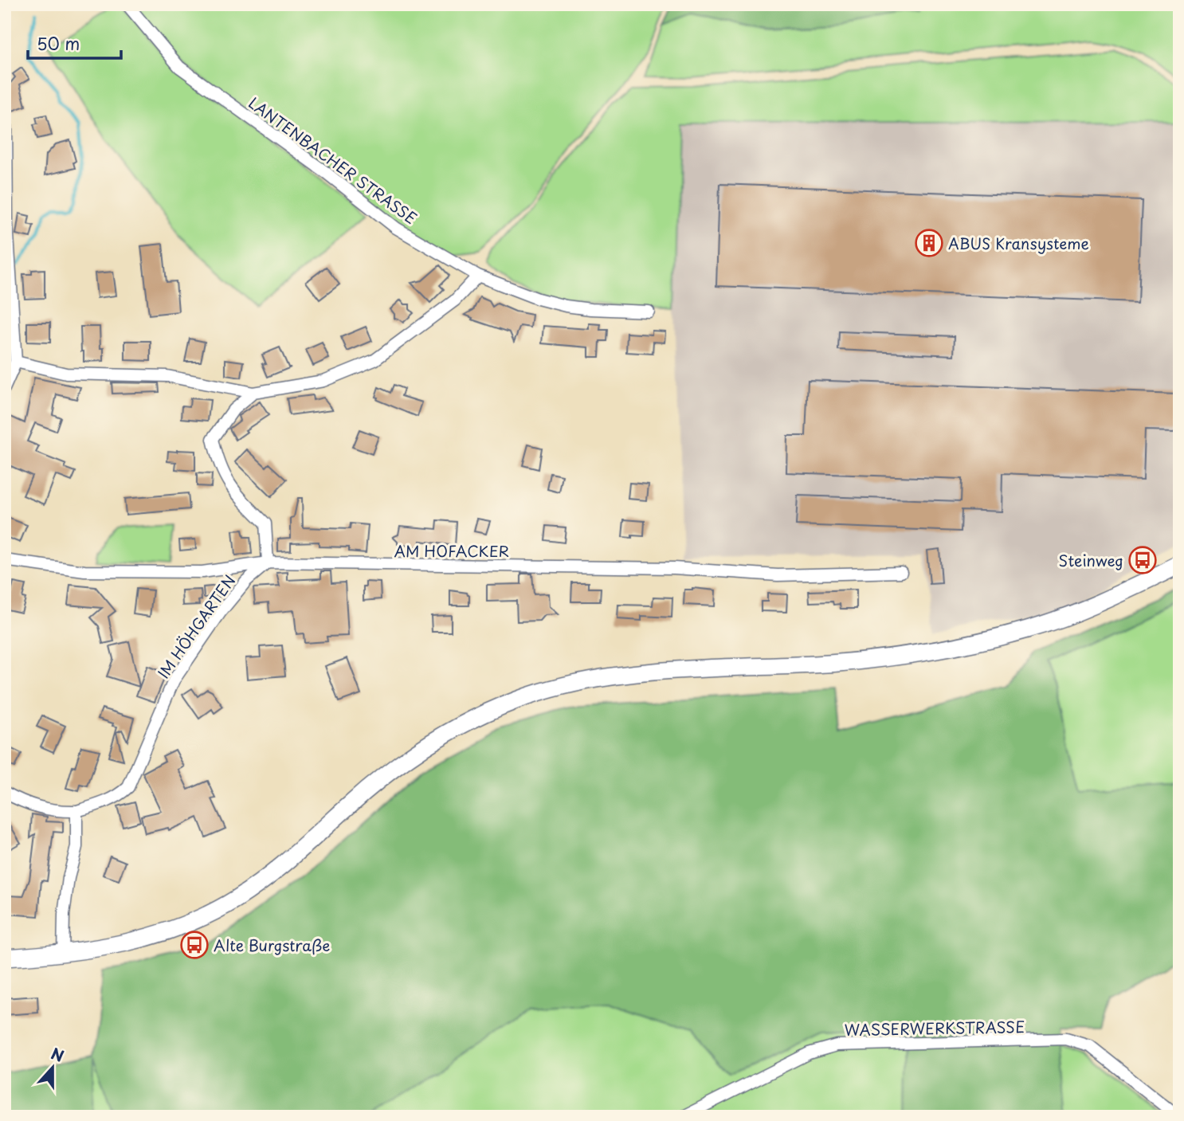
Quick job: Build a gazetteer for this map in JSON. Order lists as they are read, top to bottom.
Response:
{
  "streets": {
    "street": [
      "LANTENBACHER STRASSE",
      "AM HOFACKER",
      "IM HÖHGARTEN",
      "WASSERWERKSTRASSE"
    ]
  },
  "crossings": [
    ["AM HOFACKER", "IM HÖHGARTEN"]
  ],
  "places": {
    "building": ["ABUS Kransysteme"],
    "bus stop": ["Steinweg", "Alte Burgstraße"]
  },
  "scale_bar": "50 m",
  "north": "top"
}
